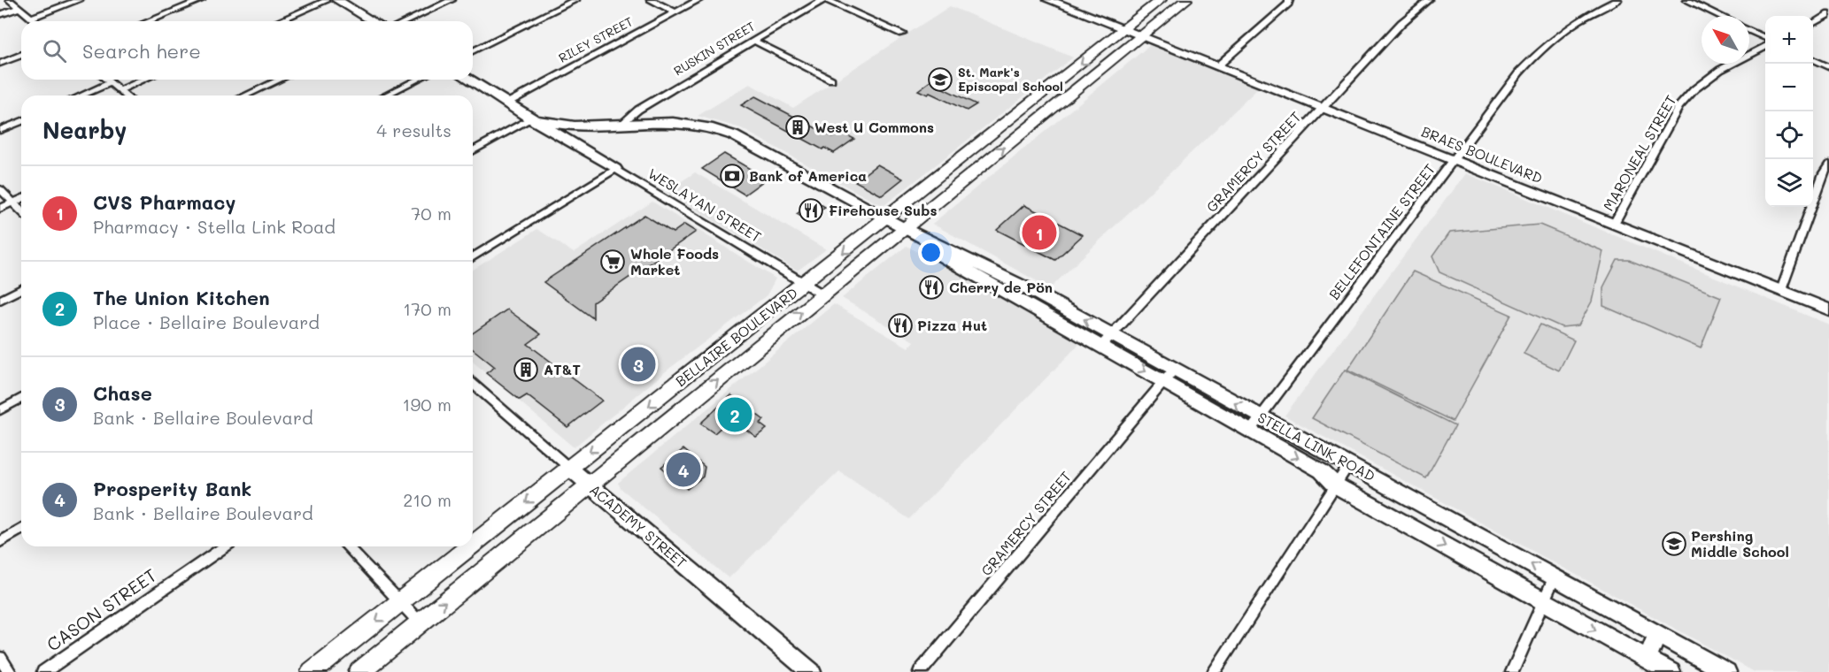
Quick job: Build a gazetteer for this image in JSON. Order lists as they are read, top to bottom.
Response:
{
  "streets": {
    "main road": [
      "BRAES BOULEVARD",
      "WESLAYAN STREET",
      "BELLAIRE BOULEVARD",
      "STELLA LINK ROAD",
      "ACADEMY STREET"
    ],
    "street": [
      "RILEY STREET",
      "RUSKIN STREET",
      "MARONEAL STREET",
      "GRAMERCY STREET",
      "BELLEFONTAINE STREET",
      "CASON STREET"
    ]
  },
  "crossings": [
    ["RILEY STREET", "WESLAYAN STREET"],
    ["RUSKIN STREET", "STELLA LINK ROAD"],
    ["MARONEAL STREET", "BRAES BOULEVARD"],
    ["BRAES BOULEVARD", "GRAMERCY STREET"],
    ["BRAES BOULEVARD", "BELLEFONTAINE STREET"],
    ["BRAES BOULEVARD", "BELLAIRE BOULEVARD"],
    ["GRAMERCY STREET", "STELLA LINK ROAD"],
    ["WESLAYAN STREET", "BELLAIRE BOULEVARD"],
    ["WESLAYAN STREET", "STELLA LINK ROAD"],
    ["BELLEFONTAINE STREET", "STELLA LINK ROAD"],
    ["BELLAIRE BOULEVARD", "STELLA LINK ROAD"],
    ["BELLAIRE BOULEVARD", "ACADEMY STREET"]
  ],
  "places": {
    "school or university": ["St. Mark's Episcopal School", "Pershing Middle School"],
    "building": ["West U Commons", "AT&T"],
    "bank": ["Bank of America"],
    "restaurant": ["Firehouse Subs", "Cherry de Pön", "Pizza Hut"],
    "supermarket": ["Whole Foods Market"]
  },
  "north": "top left",
  "page": {
    "map_buttons": ["+", "−"],
    "search": "Search here",
    "heading": ["Nearby", "4 results"],
    "list": [
      {
        "mark": "1",
        "name": "CVS Pharmacy",
        "note": "Pharmacy · Stella Link Road",
        "value": "70 m"
      },
      {
        "mark": "2",
        "name": "The Union Kitchen",
        "note": "Place · Bellaire Boulevard",
        "value": "170 m"
      },
      {
        "mark": "3",
        "name": "Chase",
        "note": "Bank · Bellaire Boulevard",
        "value": "190 m"
      },
      {
        "mark": "4",
        "name": "Prosperity Bank",
        "note": "Bank · Bellaire Boulevard",
        "value": "210 m"
      }
    ],
    "pins": [
      "1",
      "3",
      "2",
      "4"
    ]
  }
}
